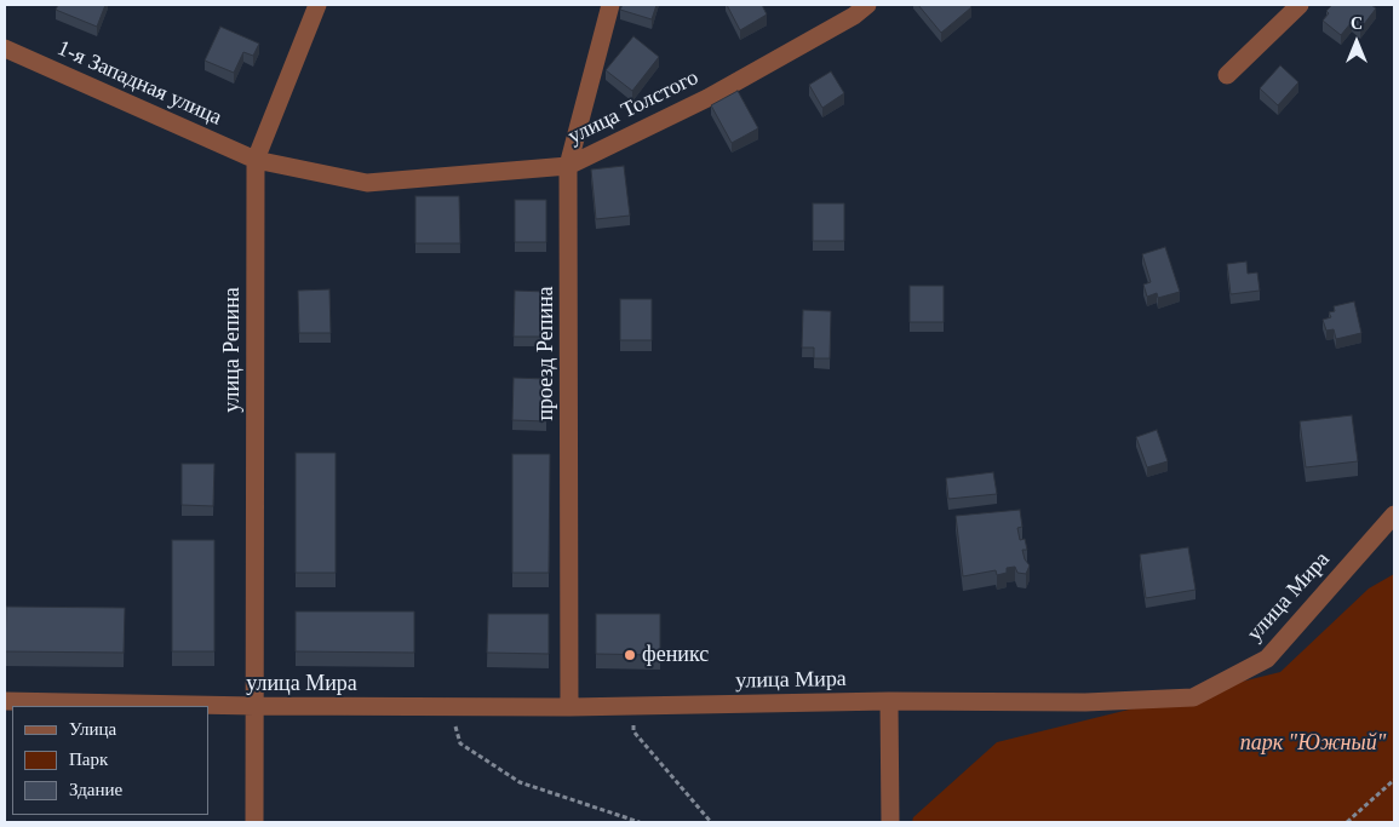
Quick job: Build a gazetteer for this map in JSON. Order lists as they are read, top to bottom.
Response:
{
  "streets": {
    "street": [
      "1-я Западная улица",
      "улица Толстого",
      "улица Репина",
      "проезд Репина",
      "улица Мира"
    ]
  },
  "crossings": [
    ["1-я Западная улица", "улица Толстого"],
    ["1-я Западная улица", "улица Репина"],
    ["улица Толстого", "улица Репина"],
    ["улица Толстого", "проезд Репина"],
    ["улица Репина", "улица Мира"],
    ["проезд Репина", "улица Мира"]
  ],
  "parks": ["парк \"Южный\""],
  "places": ["феникс"],
  "legend": ["Улица", "Парк", "Здание"],
  "north": "top"
}
